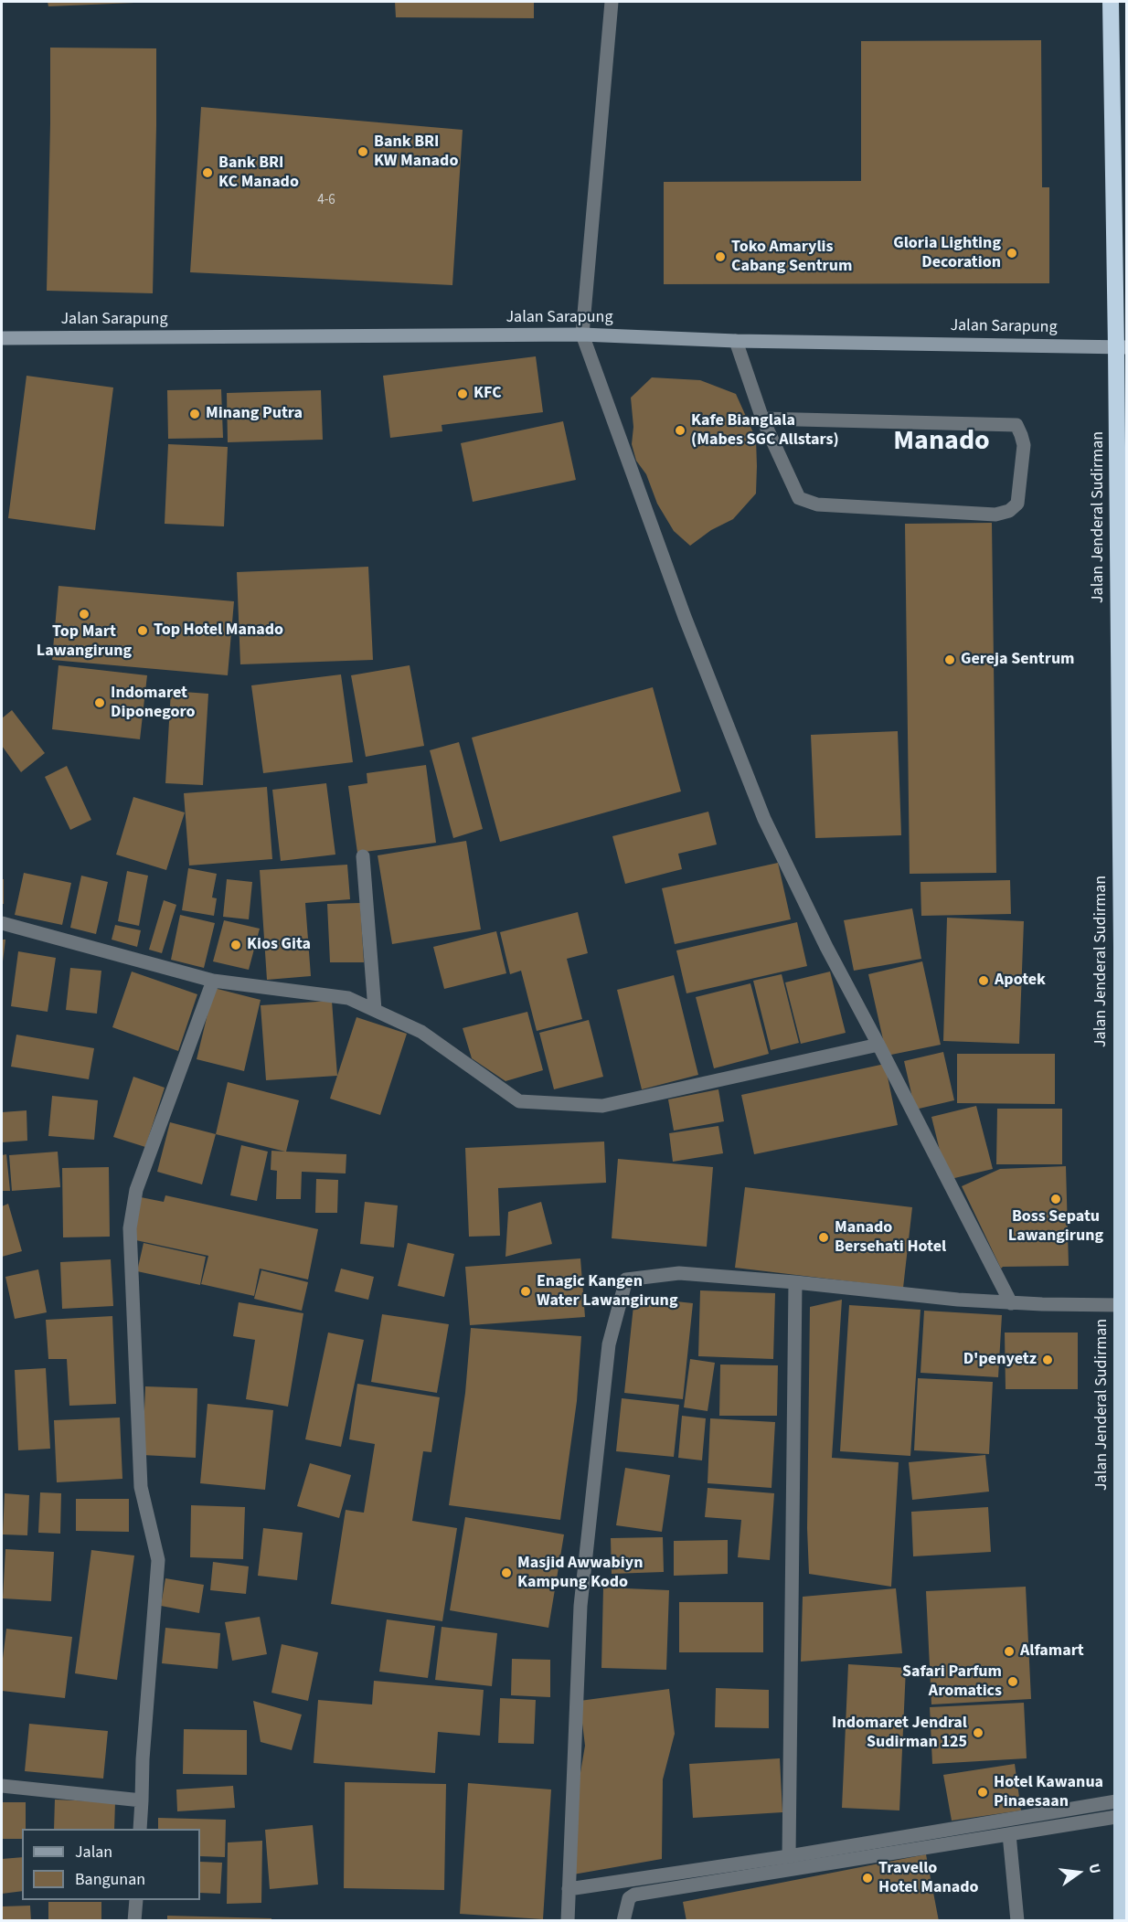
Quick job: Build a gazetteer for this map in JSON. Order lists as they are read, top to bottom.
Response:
{
  "streets": {
    "highway": ["Jalan Jenderal Sudirman"],
    "main road": ["Jalan Sarapung"]
  },
  "crossings": [
    ["Jalan Sarapung", "Jalan Jenderal Sudirman"]
  ],
  "districts": ["Manado"],
  "places": [
    "Bank BRI KW Manado",
    "Bank BRI KC Manado",
    "Gloria Lighting Decoration",
    "Toko Amarylis Cabang Sentrum",
    "KFC",
    "Minang Putra",
    "Kafe Bianglala (Mabes SGC Allstars)",
    "Top Mart Lawangirung",
    "Top Hotel Manado",
    "Gereja Sentrum",
    "Indomaret Diponegoro",
    "Kios Gita",
    "Apotek",
    "Boss Sepatu Lawangirung",
    "Manado Bersehati Hotel",
    "Enagic Kangen Water Lawangirung",
    "D'penyetz",
    "Masjid Awwabiyn Kampung Kodo",
    "Alfamart",
    "Safari Parfum Aromatics",
    "Indomaret Jendral Sudirman 125",
    "Hotel Kawanua Pinaesaan",
    "Travello Hotel Manado"
  ],
  "house_numbers": ["4-6"],
  "legend": ["Jalan", "Bangunan"],
  "north": "right"
}
